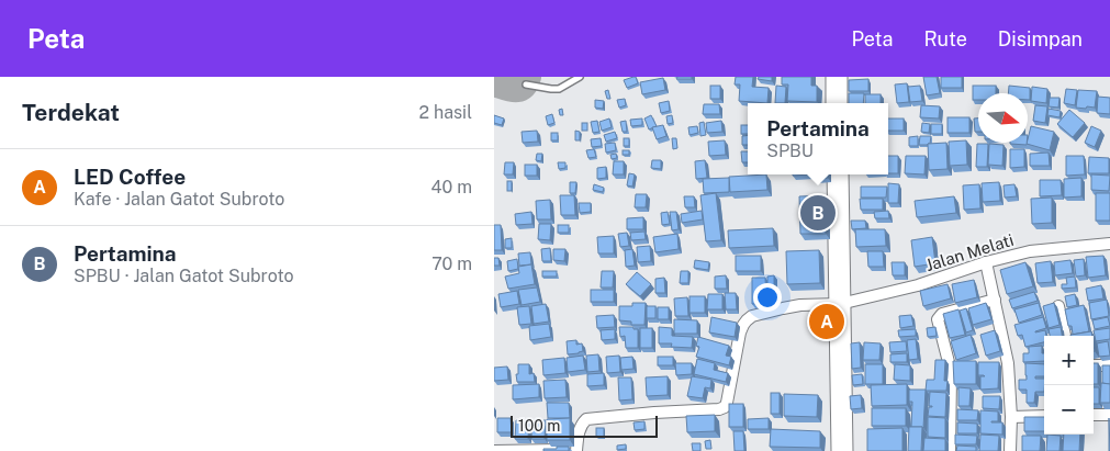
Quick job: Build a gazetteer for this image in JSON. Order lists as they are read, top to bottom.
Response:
{
  "streets": {
    "street": ["Jalan Melati"]
  },
  "scale_bar": "100 m",
  "north": "right",
  "page": {
    "header": "Peta",
    "nav": ["Peta", "Rute", "Disimpan"],
    "heading": ["Terdekat", "2 hasil"],
    "popup": ["Pertamina", "SPBU"],
    "list": [
      {
        "mark": "A",
        "name": "LED Coffee",
        "note": "Kafe · Jalan Gatot Subroto",
        "value": "40 m"
      },
      {
        "mark": "B",
        "name": "Pertamina",
        "note": "SPBU · Jalan Gatot Subroto",
        "value": "70 m"
      }
    ],
    "pins": ["B", "A"],
    "map_buttons": ["+", "−"],
    "scale": "100 m"
  }
}
